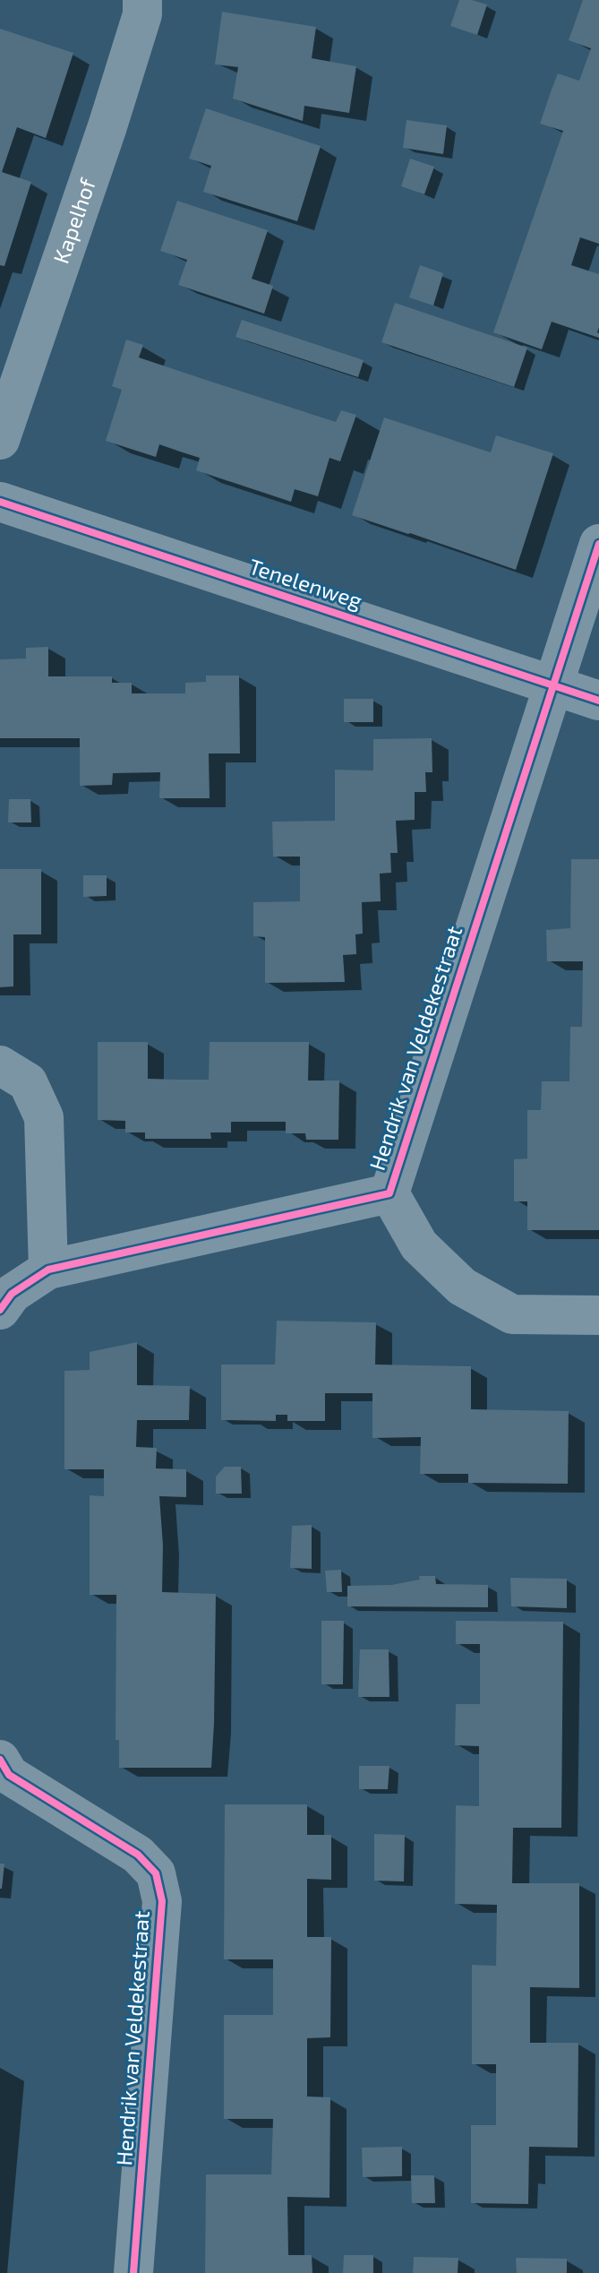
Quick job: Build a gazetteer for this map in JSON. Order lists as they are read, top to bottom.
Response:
{
  "streets": {
    "street": ["Kapelhof", "Tenelenweg", "Hendrik van Veldekestraat"]
  },
  "crossings": [
    ["Tenelenweg", "Hendrik van Veldekestraat"]
  ]
}
